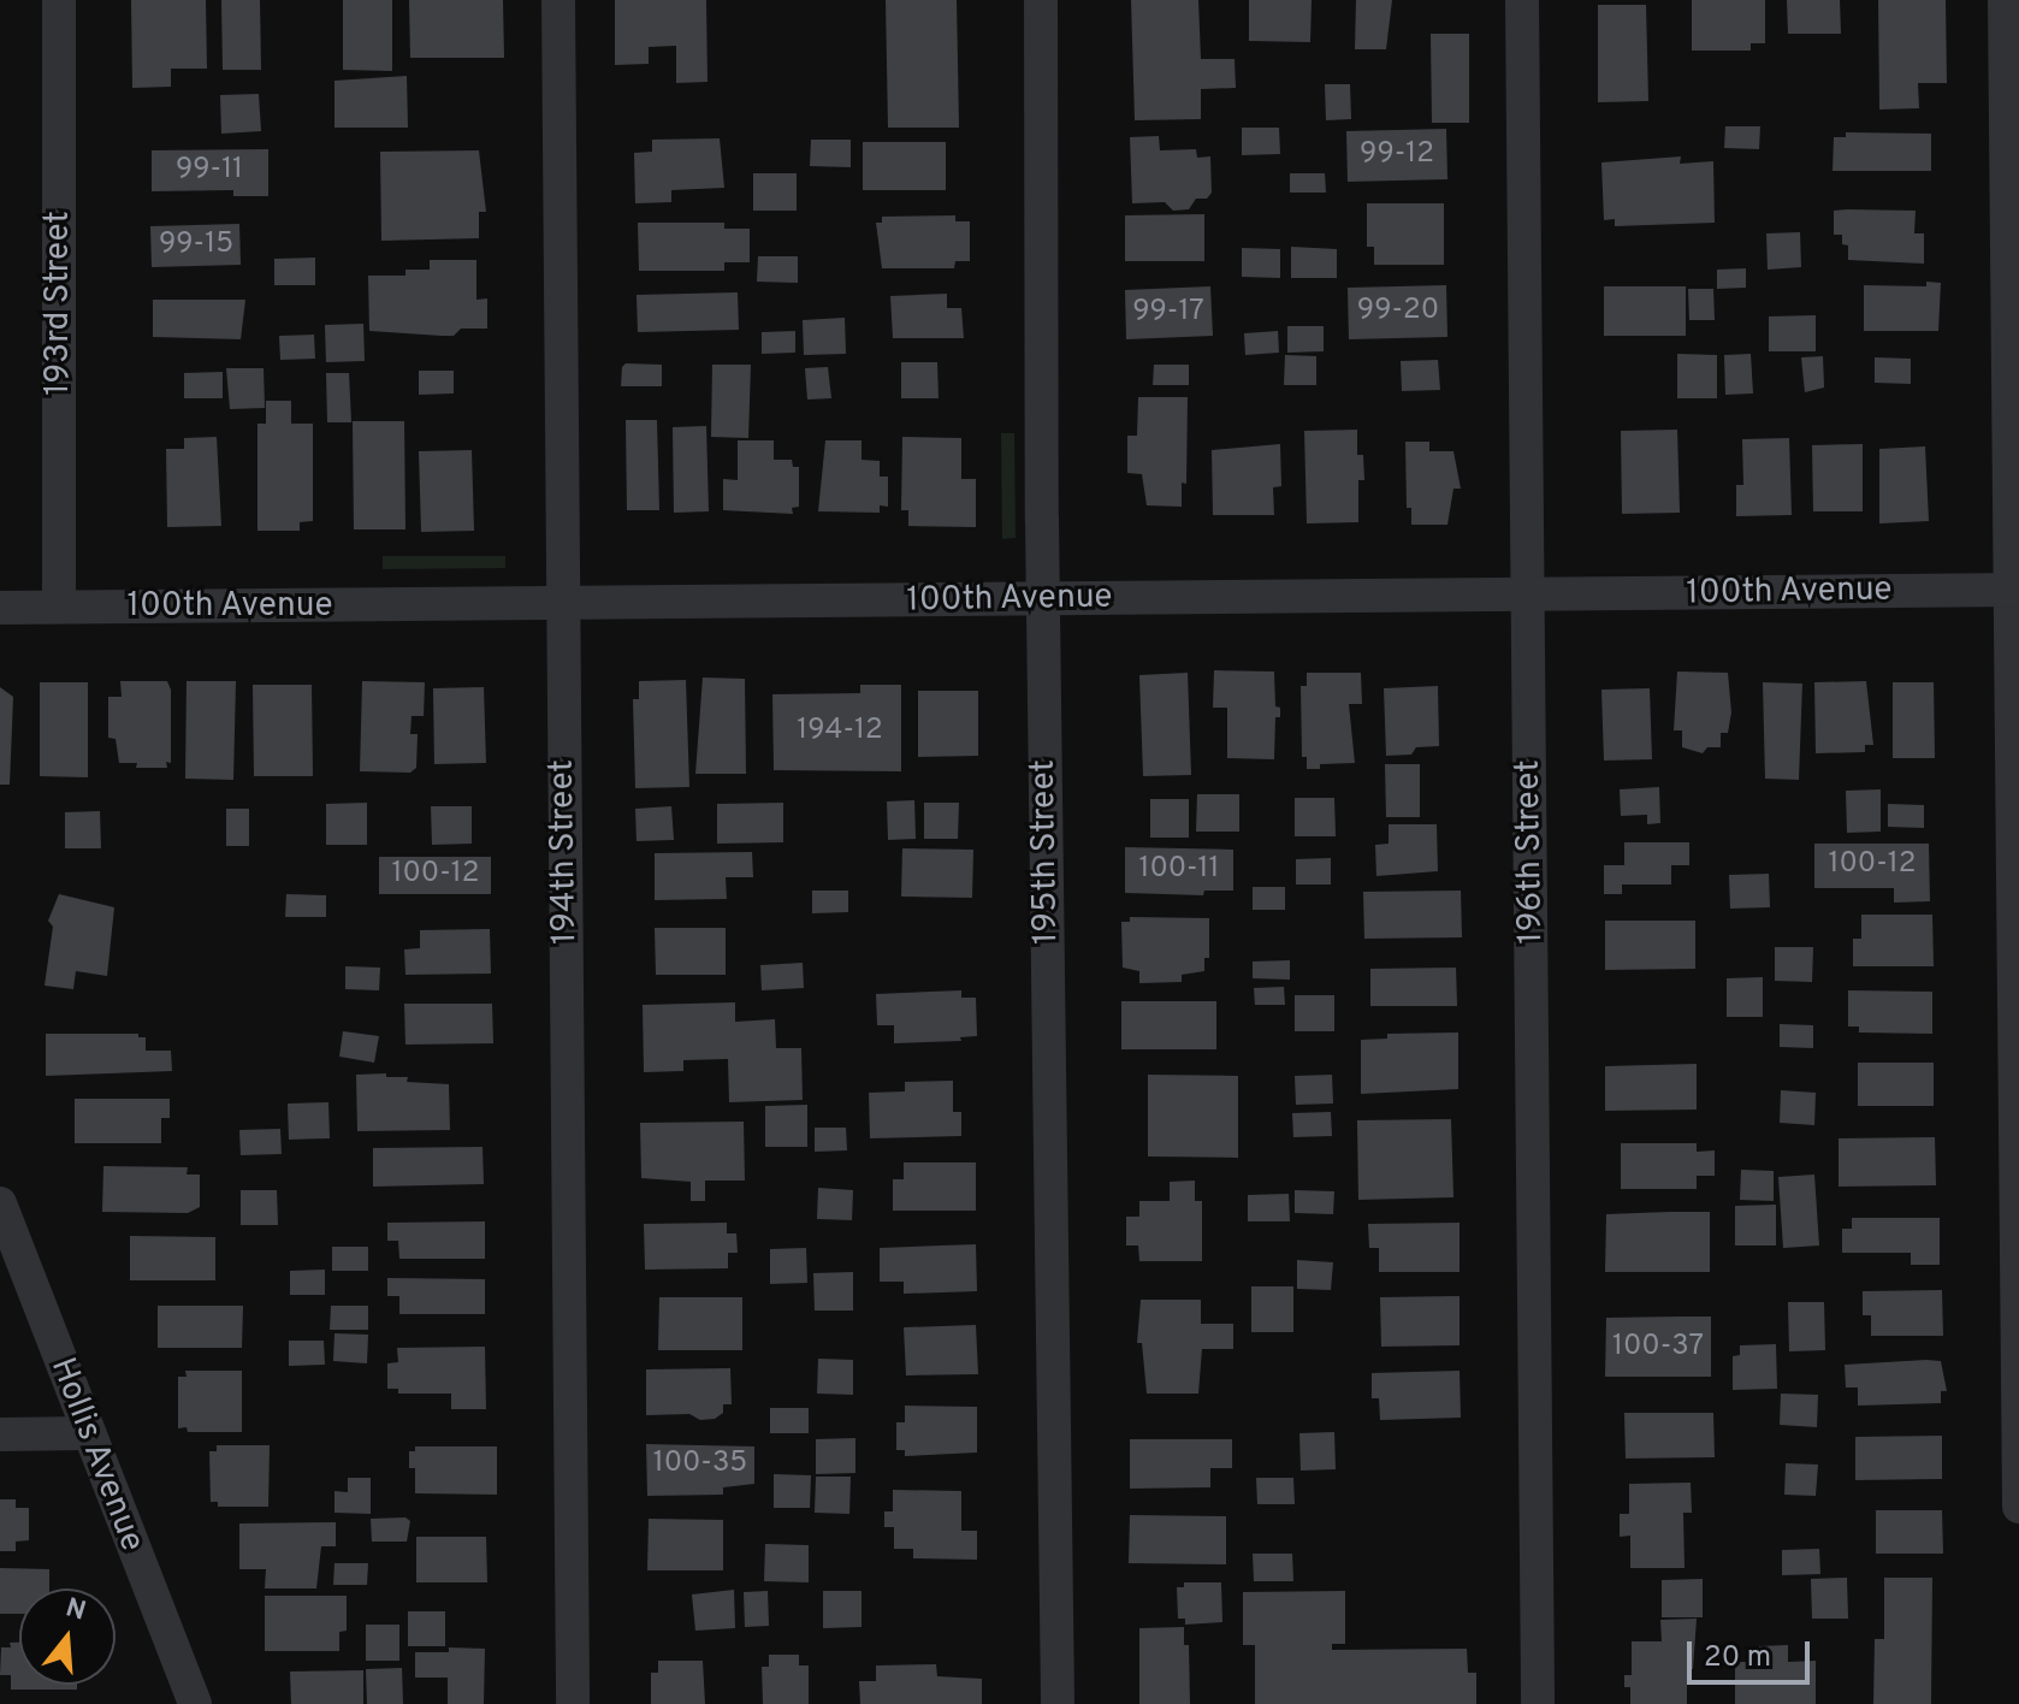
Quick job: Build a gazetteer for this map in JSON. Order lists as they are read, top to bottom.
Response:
{
  "streets": {
    "street": [
      "193rd Street",
      "100th Avenue",
      "194th Street",
      "195th Street",
      "196th Street",
      "Hollis Avenue"
    ]
  },
  "crossings": [
    ["193rd Street", "100th Avenue"],
    ["100th Avenue", "194th Street"],
    ["100th Avenue", "195th Street"],
    ["100th Avenue", "196th Street"]
  ],
  "house_numbers": [
    "99-12",
    "99-11",
    "99-15",
    "99-20",
    "99-17",
    "194-12",
    "100-12",
    "100-11",
    "100-12",
    "100-37",
    "100-35"
  ],
  "scale_bar": "20 m",
  "north": "top"
}
